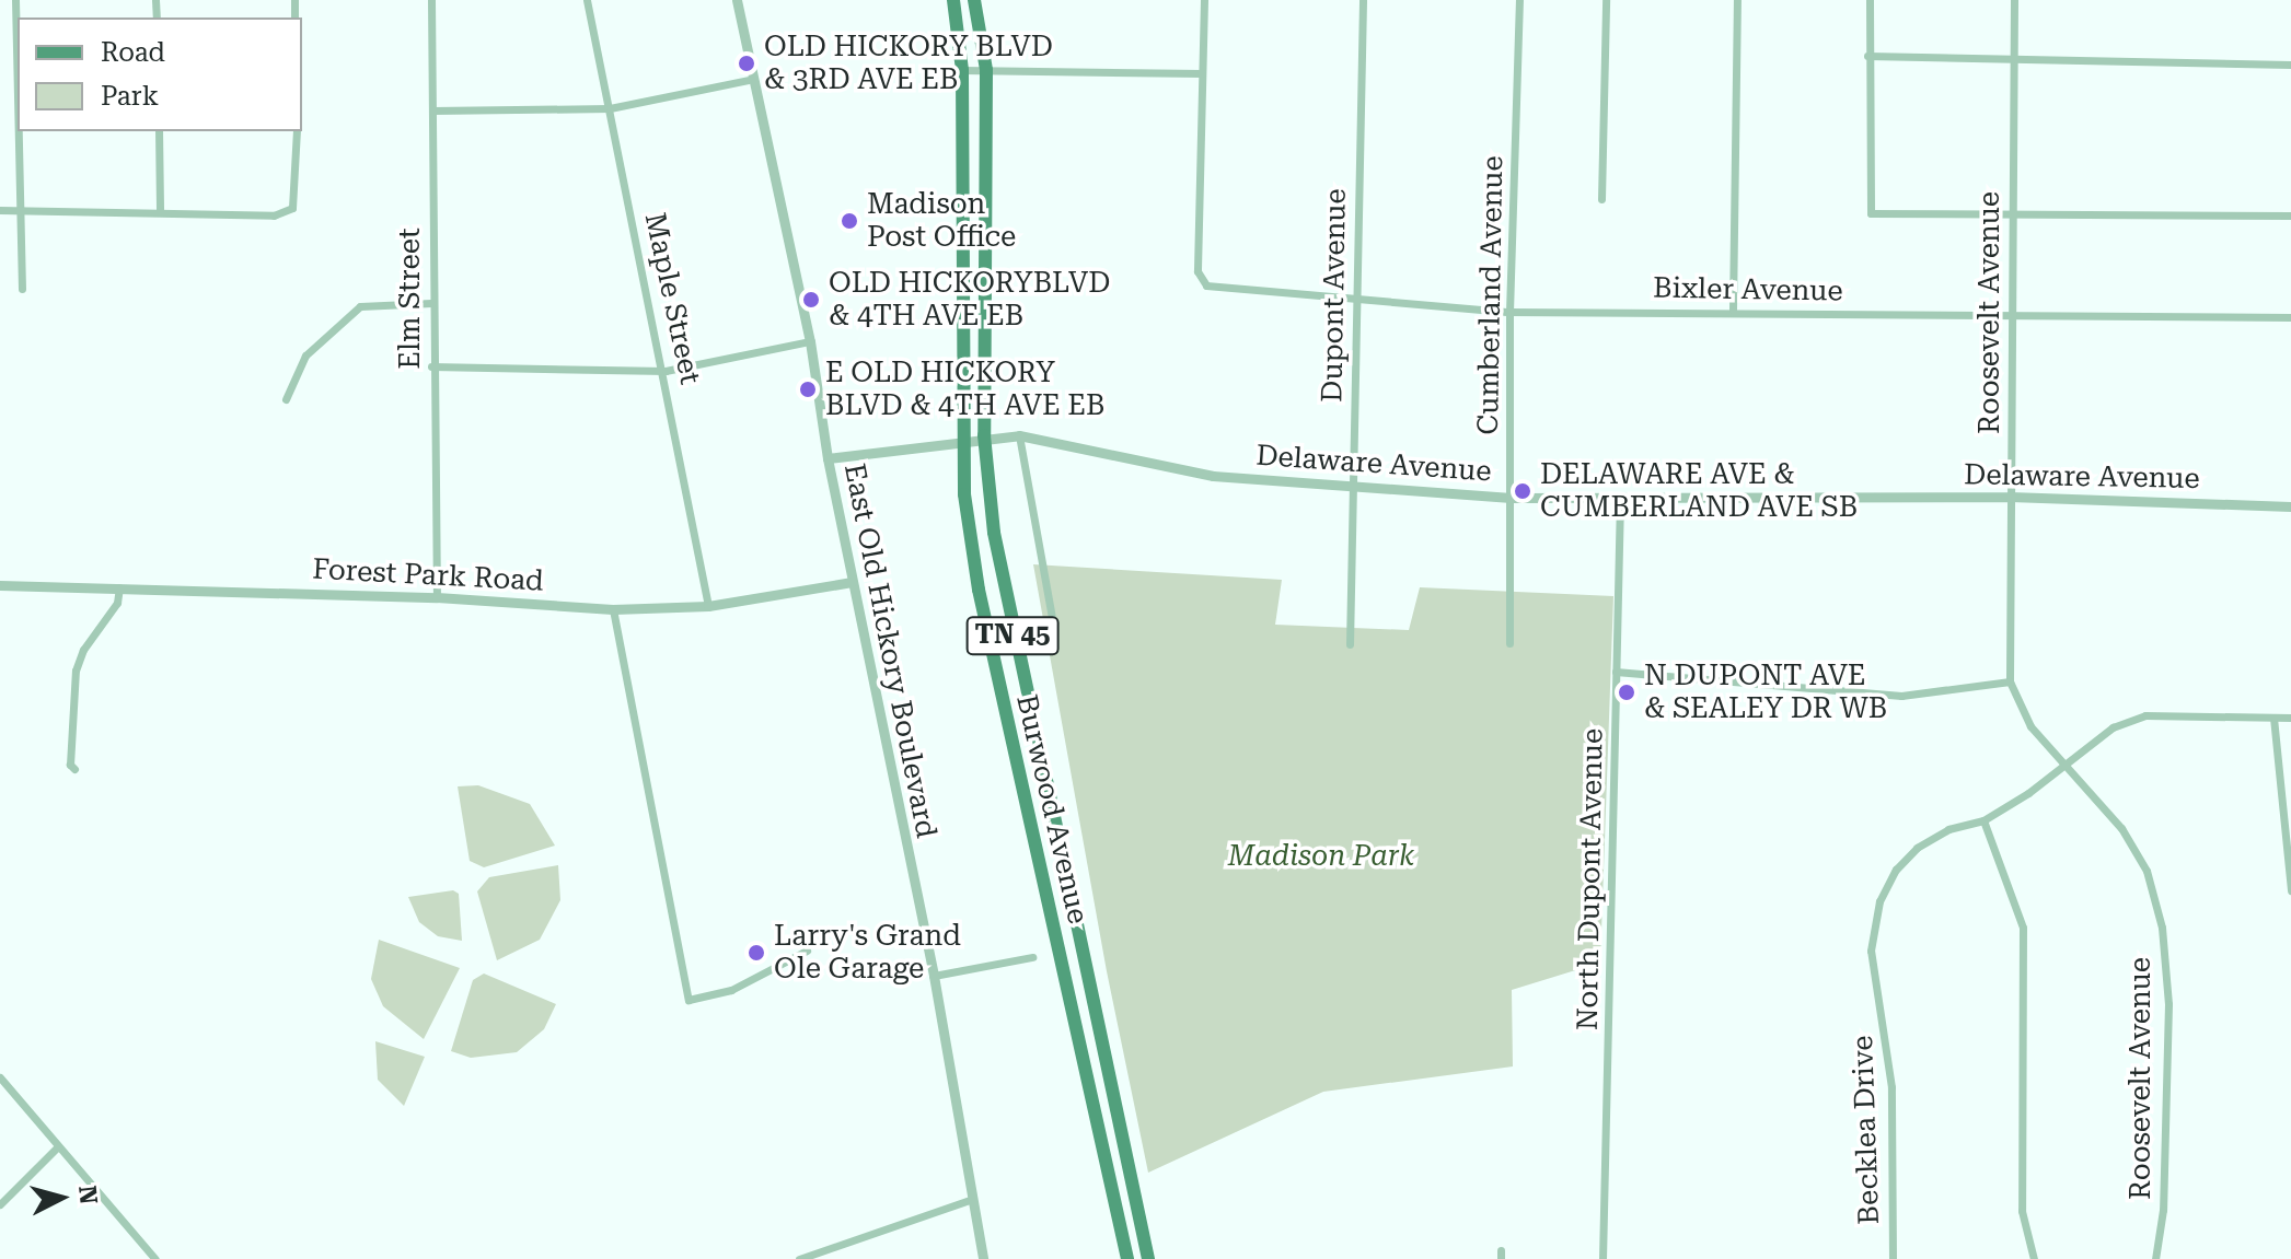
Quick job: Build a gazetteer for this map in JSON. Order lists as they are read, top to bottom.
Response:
{
  "streets": {
    "main road": ["TN 45", "Burwood Avenue"],
    "street": [
      "Bixler Avenue",
      "Dupont Avenue",
      "Cumberland Avenue",
      "Elm Street",
      "Maple Street",
      "Roosevelt Avenue",
      "Delaware Avenue",
      "Forest Park Road",
      "East Old Hickory Boulevard",
      "North Dupont Avenue",
      "Becklea Drive"
    ]
  },
  "crossings": [
    ["Bixler Avenue", "Dupont Avenue"],
    ["Bixler Avenue", "Cumberland Avenue"],
    ["Bixler Avenue", "Roosevelt Avenue"],
    ["Dupont Avenue", "Delaware Avenue"],
    ["Cumberland Avenue", "Delaware Avenue"],
    ["Elm Street", "Forest Park Road"],
    ["Maple Street", "Forest Park Road"],
    ["Roosevelt Avenue", "Delaware Avenue"],
    ["Roosevelt Avenue", "Becklea Drive"],
    ["Delaware Avenue", "East Old Hickory Boulevard"],
    ["Delaware Avenue", "Burwood Avenue"],
    ["Delaware Avenue", "North Dupont Avenue"],
    ["Forest Park Road", "East Old Hickory Boulevard"]
  ],
  "parks": ["Madison Park"],
  "places": [
    "OLD HICKORY BLVD & 3RD AVE EB",
    "Madison Post Office",
    "OLD HICKORYBLVD & 4TH AVE EB",
    "E OLD HICKORY BLVD & 4TH AVE EB",
    "DELAWARE AVE & CUMBERLAND AVE SB",
    "N DUPONT AVE & SEALEY DR WB",
    "Larry's Grand Ole Garage"
  ],
  "legend": ["Road", "Park"],
  "north": "right"
}
